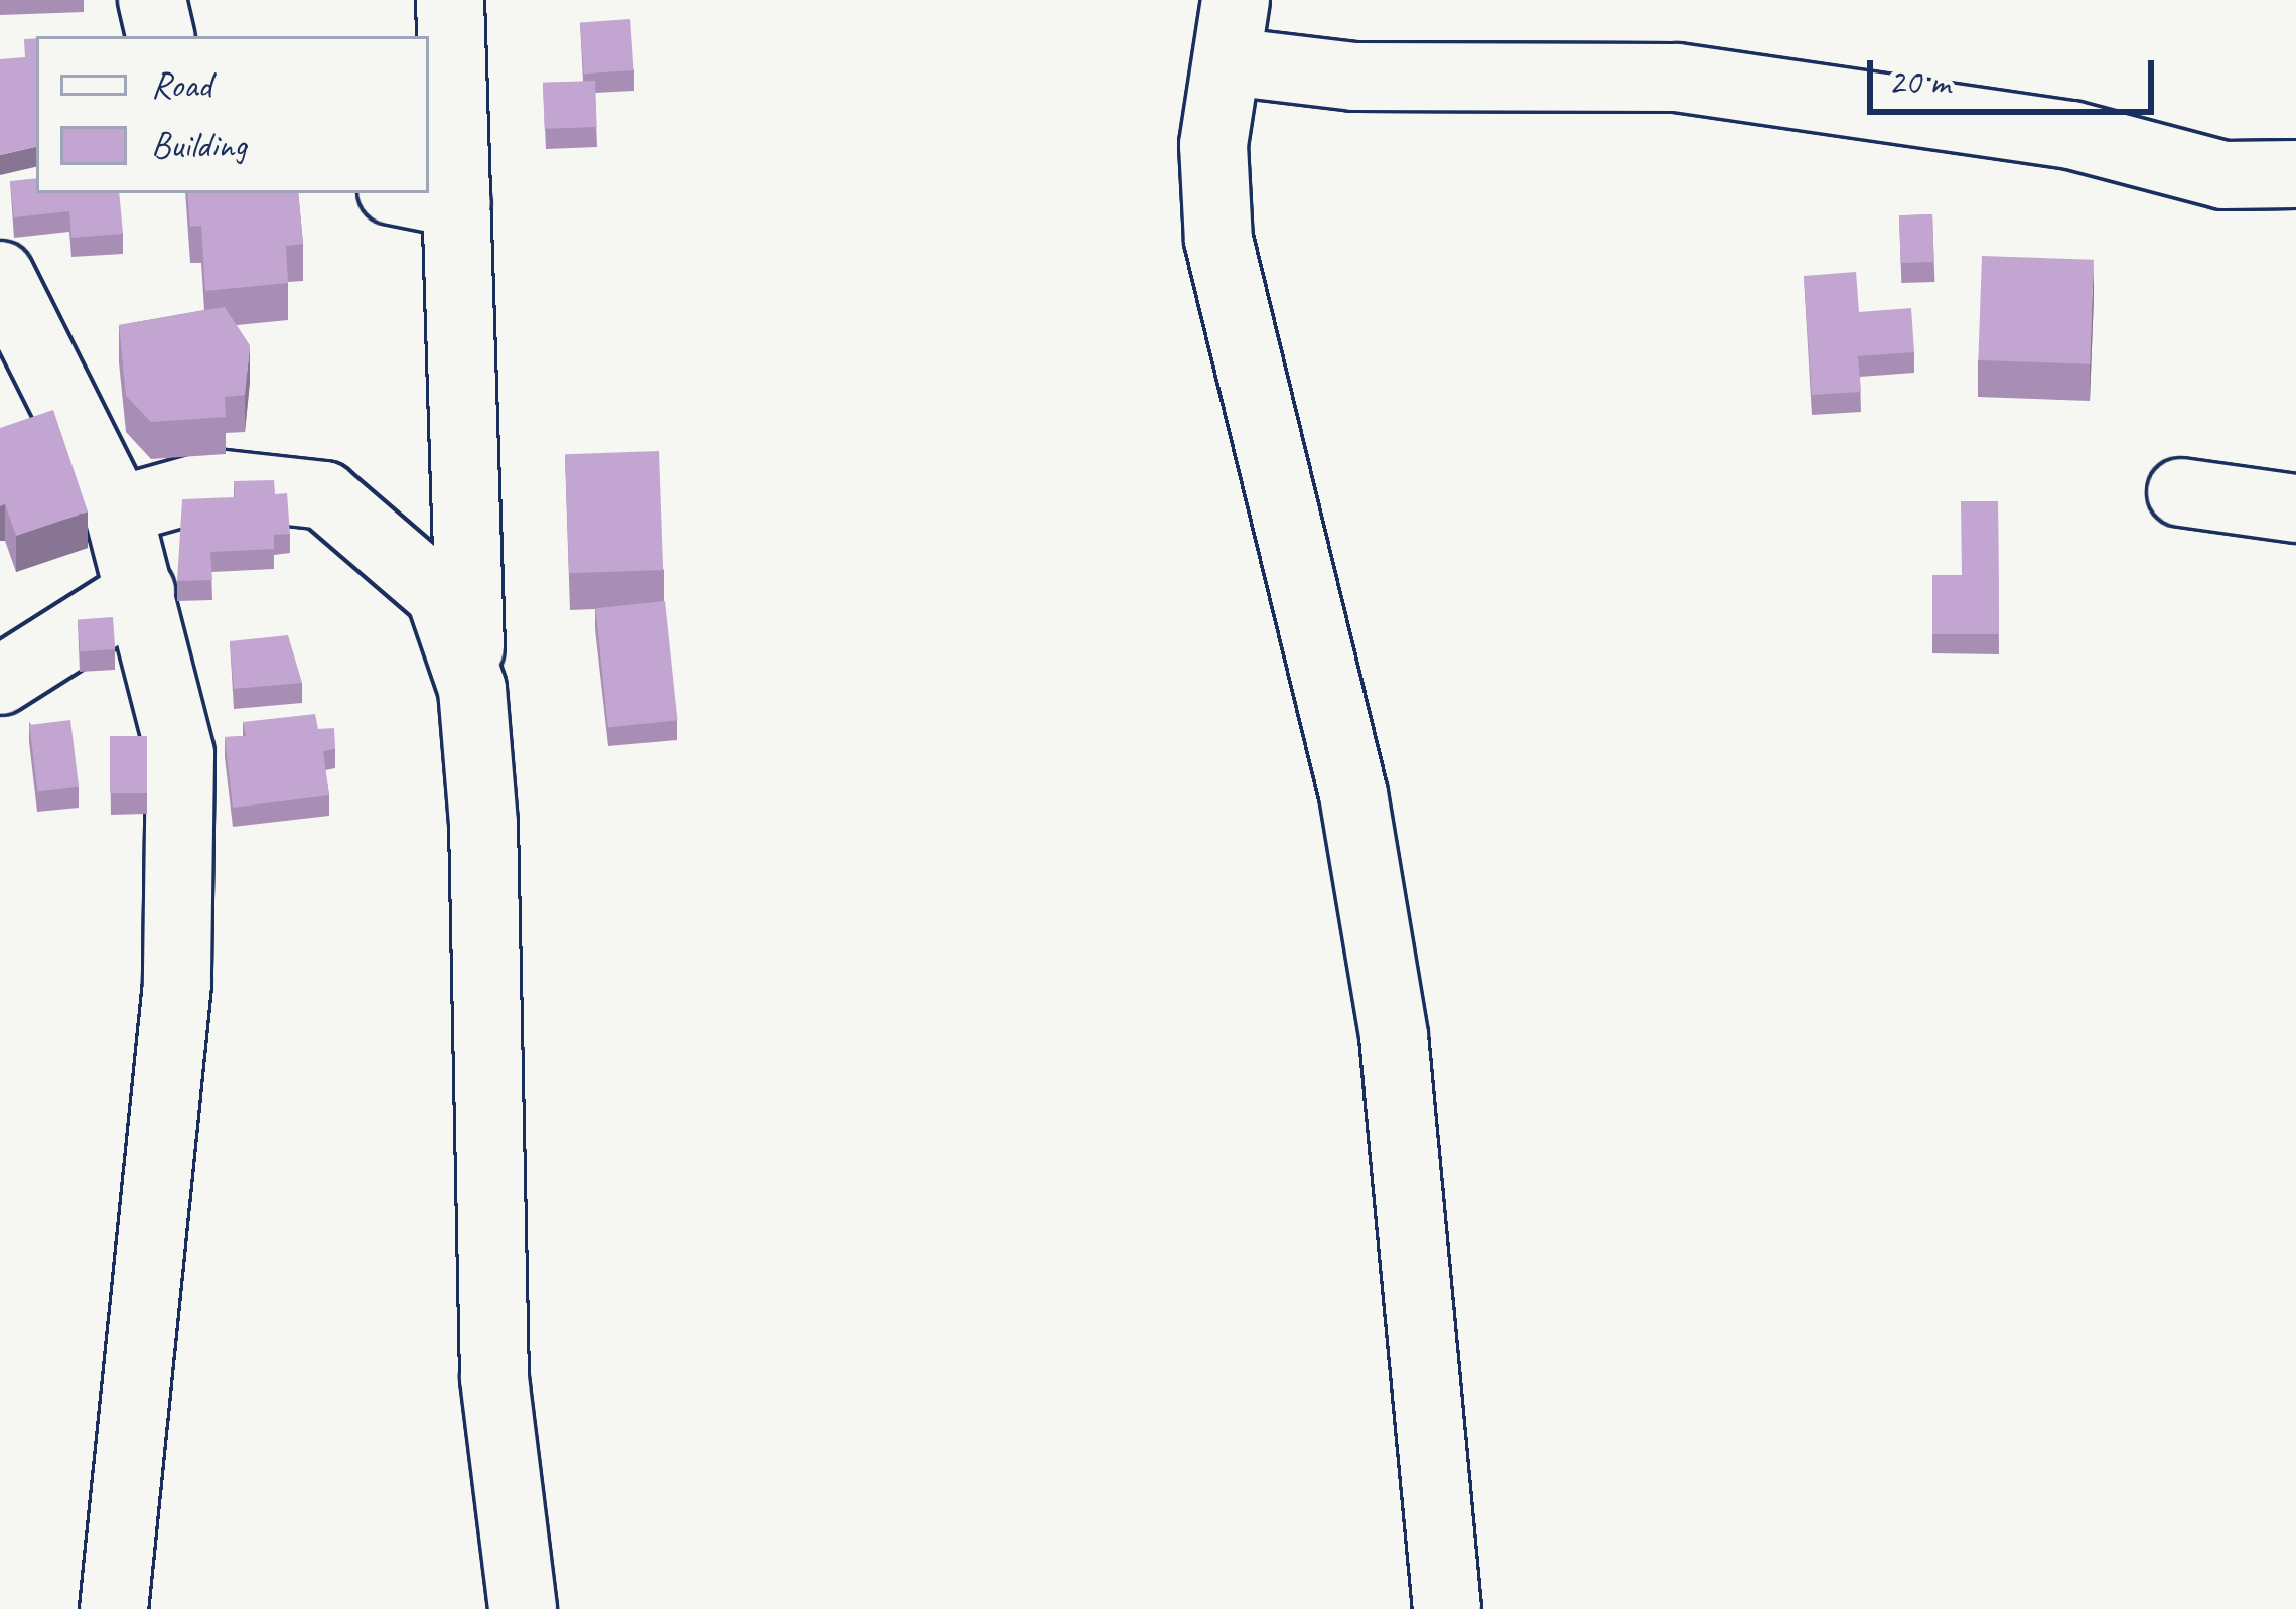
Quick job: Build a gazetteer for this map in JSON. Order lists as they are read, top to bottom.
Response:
{
  "legend": ["Road", "Building"],
  "scale_bar": "20 m"
}
